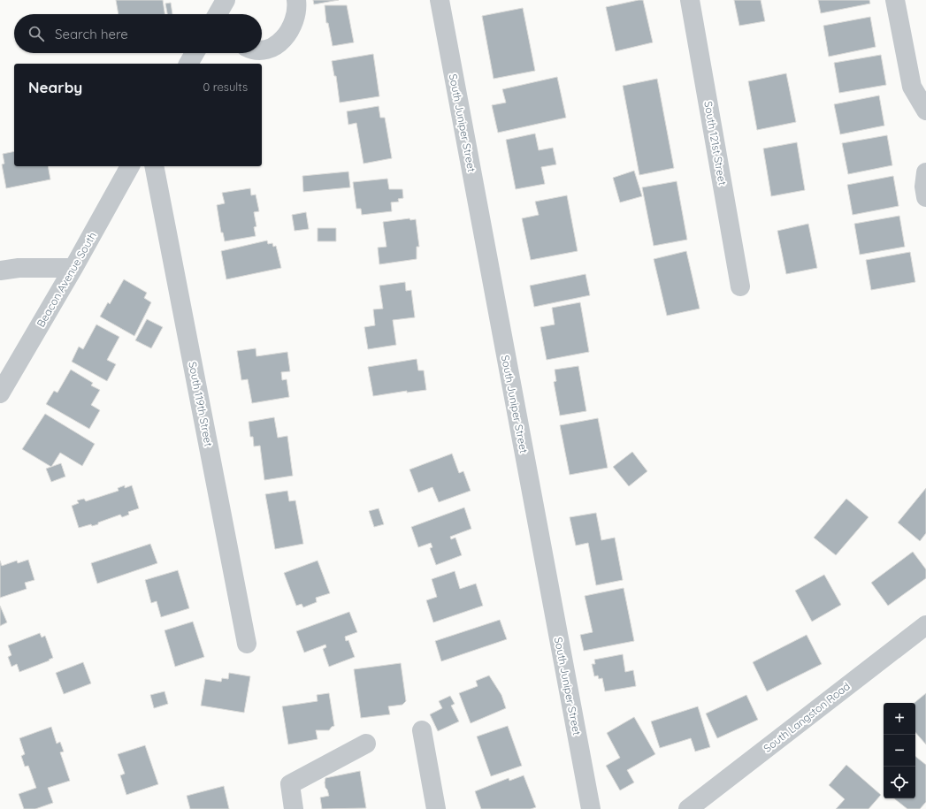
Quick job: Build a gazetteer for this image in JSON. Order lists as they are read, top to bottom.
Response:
{
  "streets": {
    "street": [
      "South Juniper Street",
      "South 121st Street",
      "Beacon Avenue South",
      "South 119th Street",
      "South Langston Road"
    ]
  },
  "page": {
    "search": "Search here",
    "heading": ["Nearby", "0 results"],
    "map_buttons": ["+", "−"]
  }
}
